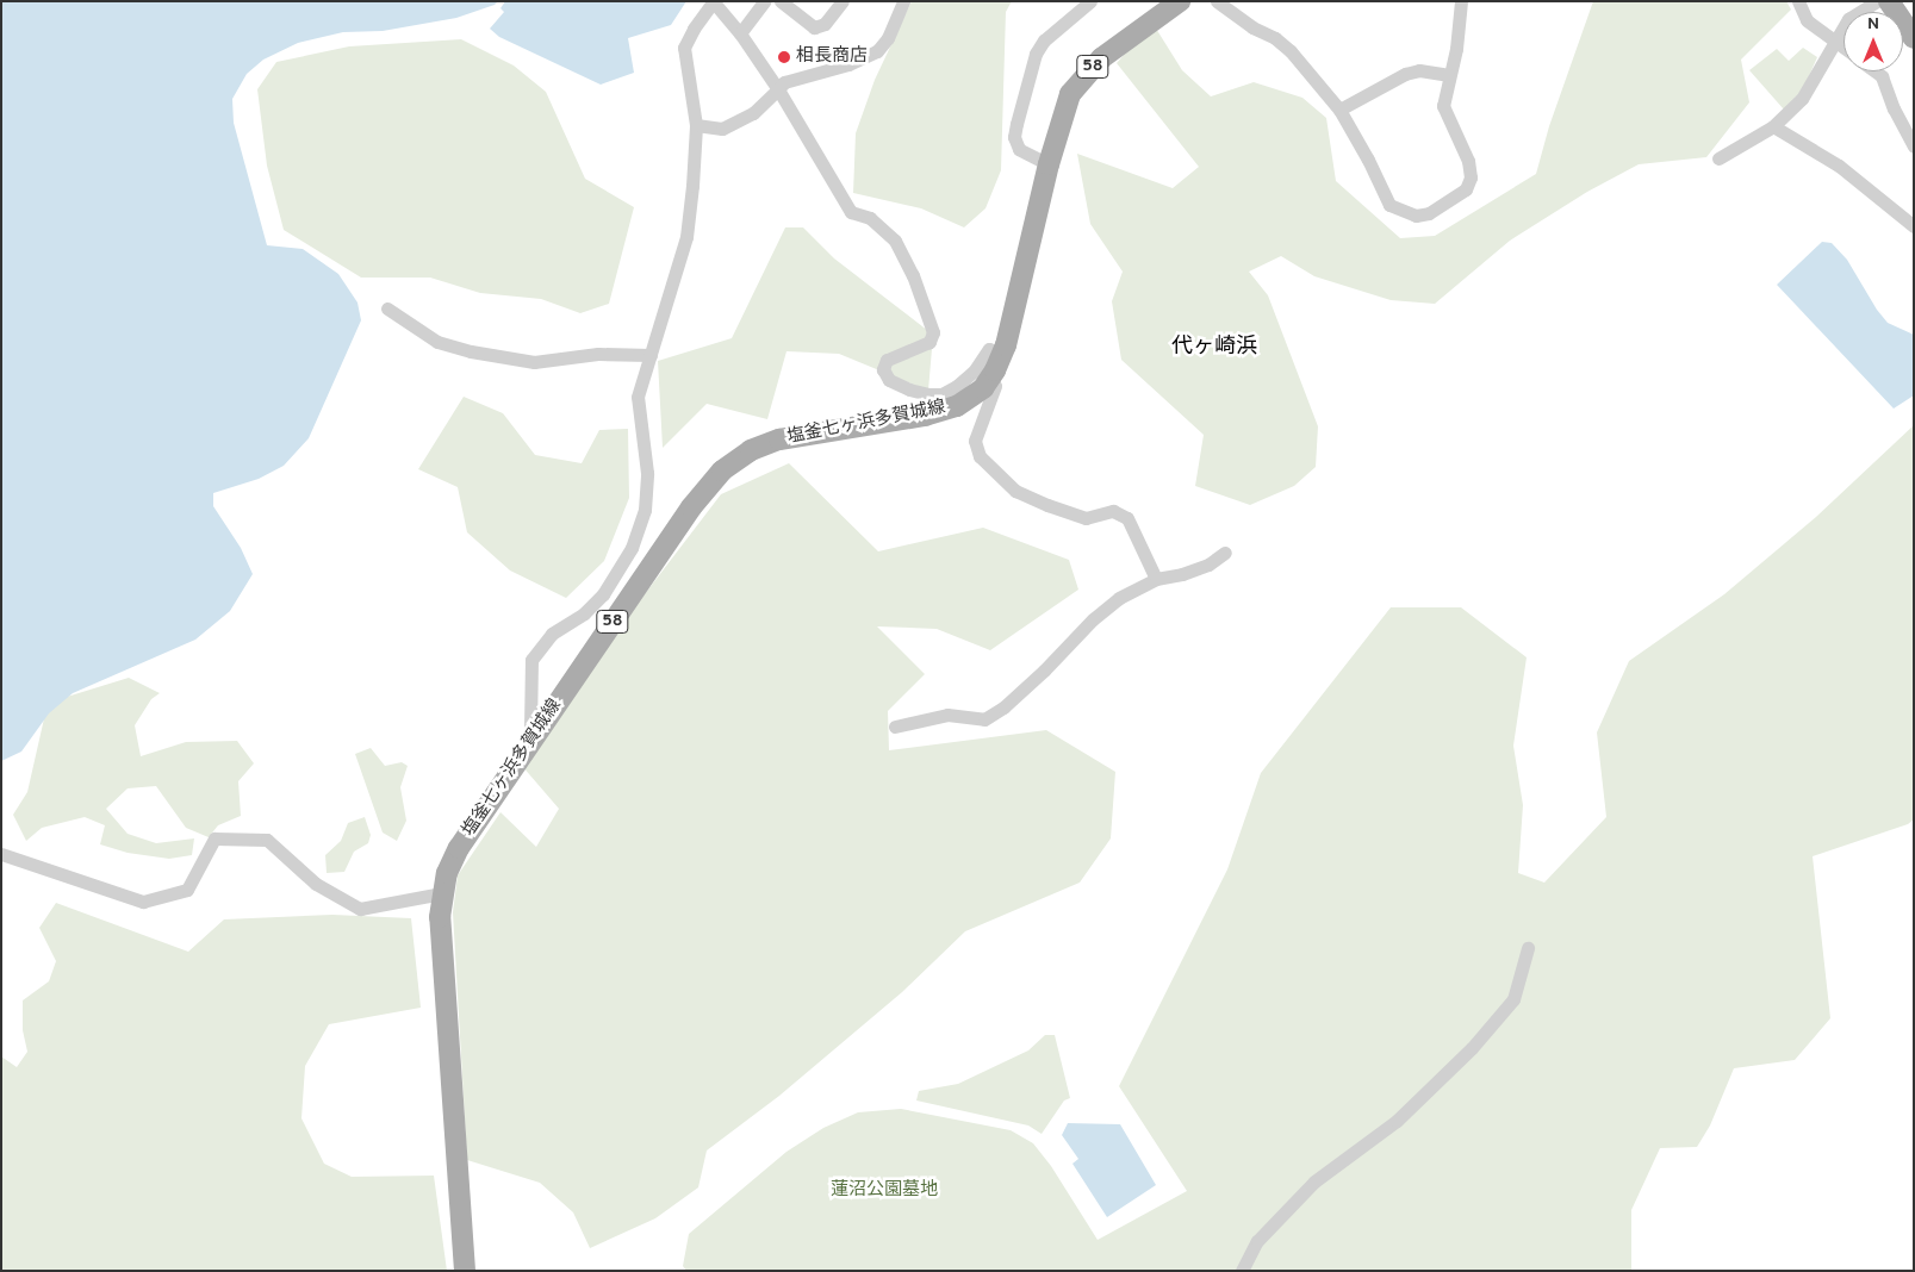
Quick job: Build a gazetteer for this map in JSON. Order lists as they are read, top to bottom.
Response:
{
  "streets": {
    "main road": ["58", "塩釜七ヶ浜多賀城線"]
  },
  "districts": ["代ヶ崎浜"],
  "parks": ["蓮沼公園墓地"],
  "places": ["相長商店"],
  "north": "top"
}
